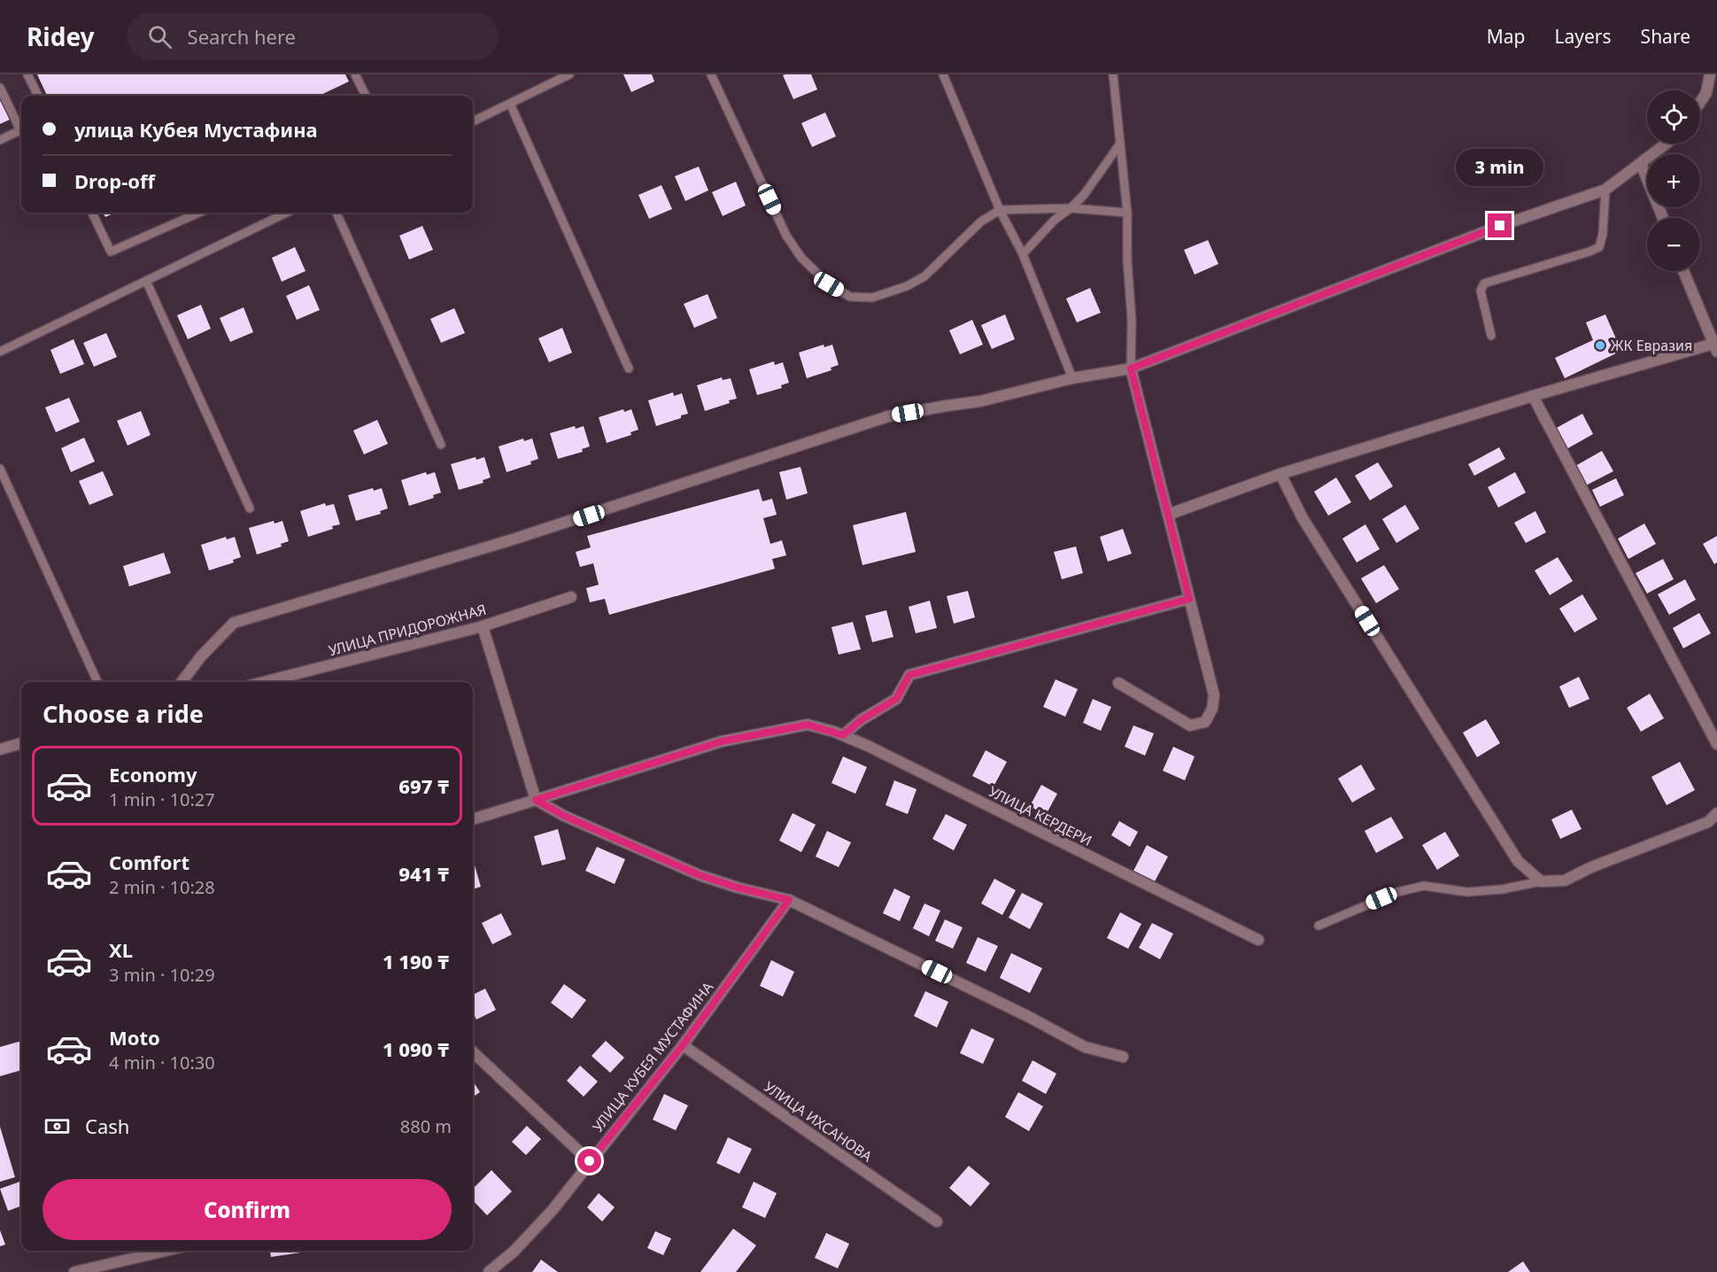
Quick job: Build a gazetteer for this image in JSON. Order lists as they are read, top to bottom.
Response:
{
  "streets": {
    "street": [
      "УЛИЦА ПРИДОРОЖНАЯ",
      "УЛИЦА КЕРДЕРИ",
      "УЛИЦА КУБЕЯ МУСТАФИНА",
      "УЛИЦА ИХСАНОВА"
    ]
  },
  "crossings": [
    ["УЛИЦА КУБЕЯ МУСТАФИНА", "УЛИЦА ИХСАНОВА"]
  ],
  "places": ["ЖК Евразия"],
  "page": {
    "header": "Ridey",
    "search": "Search here",
    "nav": ["Map", "Layers", "Share"],
    "map_buttons": ["+", "−"],
    "banner": ["улица Кубея Мустафина", "Drop-off"],
    "bubble": "3 min",
    "heading": "Choose a ride",
    "list": [
      {
        "name": "Economy",
        "note": "1 min · 10:27",
        "value": "697 ₸"
      },
      {
        "name": "Comfort",
        "note": "2 min · 10:28",
        "value": "941 ₸"
      },
      {
        "name": "XL",
        "note": "3 min · 10:29",
        "value": "1 190 ₸"
      },
      {
        "name": "Moto",
        "note": "4 min · 10:30",
        "value": "1 090 ₸"
      }
    ],
    "pay": ["Cash", "880 m"],
    "buttons": "Confirm"
  }
}
